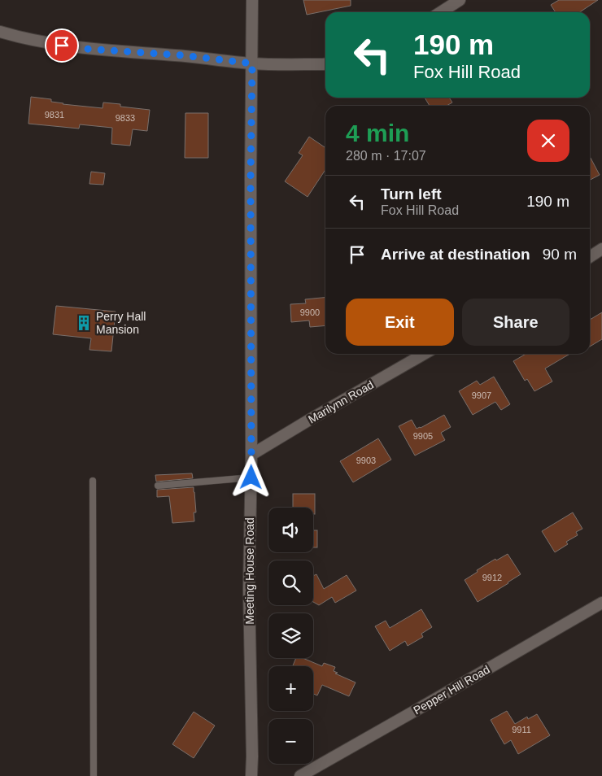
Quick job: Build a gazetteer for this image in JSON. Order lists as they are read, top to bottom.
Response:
{
  "streets": {
    "street": ["Marilynn Road", "Meeting House Road", "Pepper Hill Road"]
  },
  "crossings": [
    ["Marilynn Road", "Meeting House Road"]
  ],
  "places": {
    "building": ["Perry Hall Mansion"]
  },
  "house_numbers": [
    "9831",
    "9833",
    "9900",
    "9907",
    "9905",
    "9903",
    "9912",
    "9911"
  ],
  "page": {
    "turn": ["190 m", "Fox Hill Road"],
    "heading": ["4 min", "280 m · 17:07"],
    "list": [
      {
        "name": "Turn left",
        "note": "Fox Hill Road",
        "value": "190 m"
      },
      {
        "name": "Arrive at destination",
        "value": "90 m"
      }
    ],
    "buttons": ["Exit", "Share"],
    "map_buttons": ["+", "−"]
  }
}
